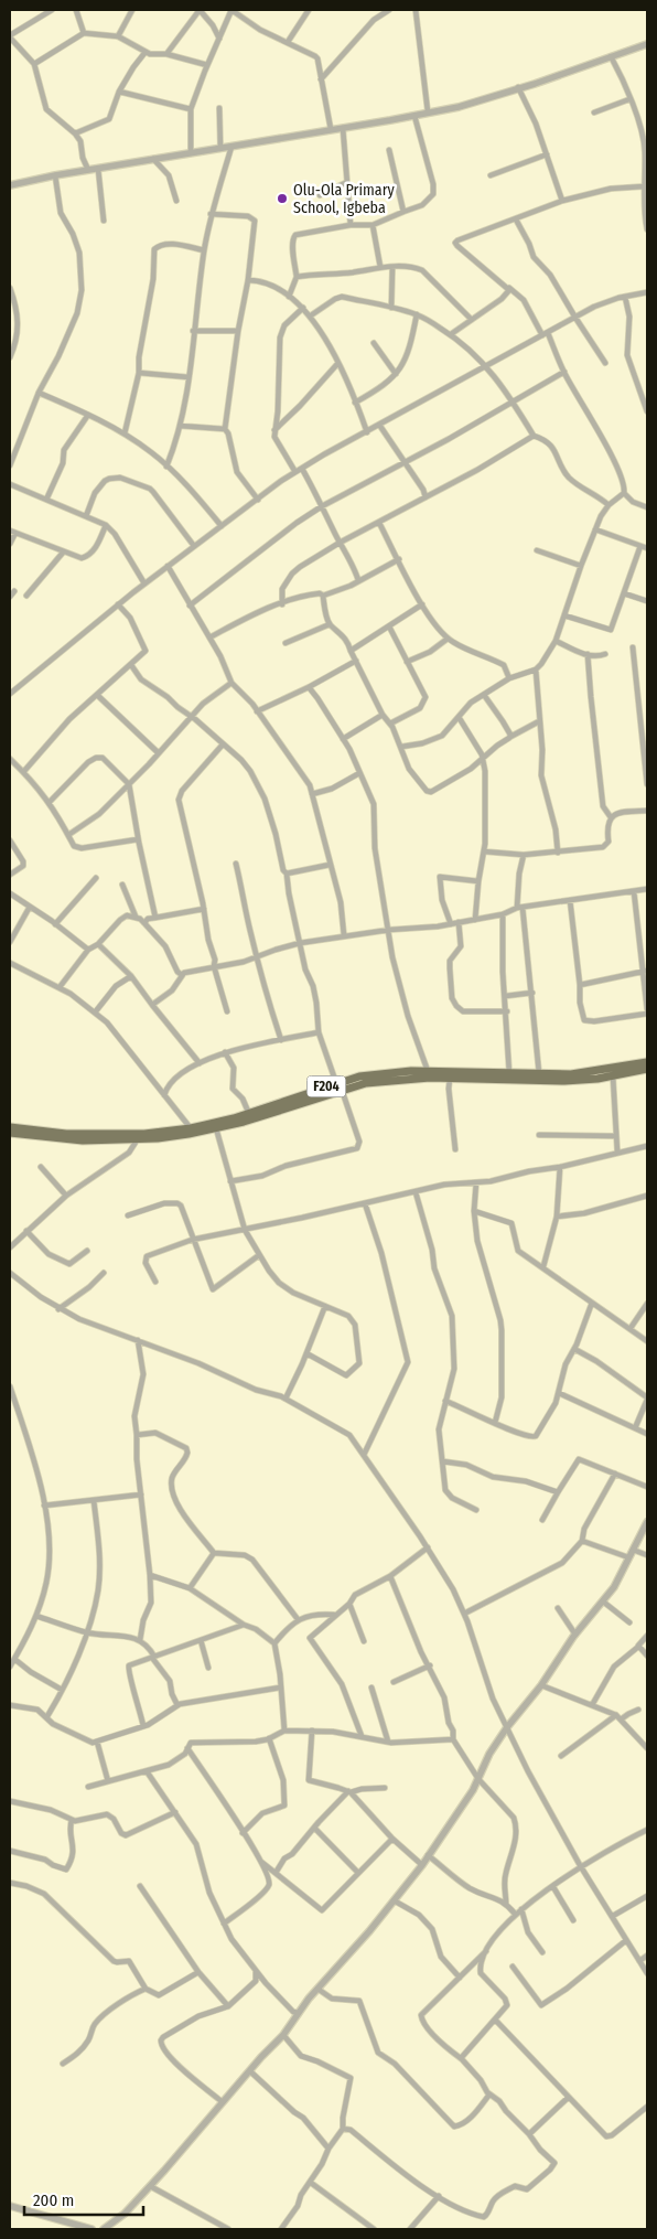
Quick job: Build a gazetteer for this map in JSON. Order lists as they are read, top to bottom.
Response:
{
  "streets": {
    "main road": ["F204"]
  },
  "places": ["Olu-Ola Primary School, Igbeba"],
  "scale_bar": "200 m"
}
